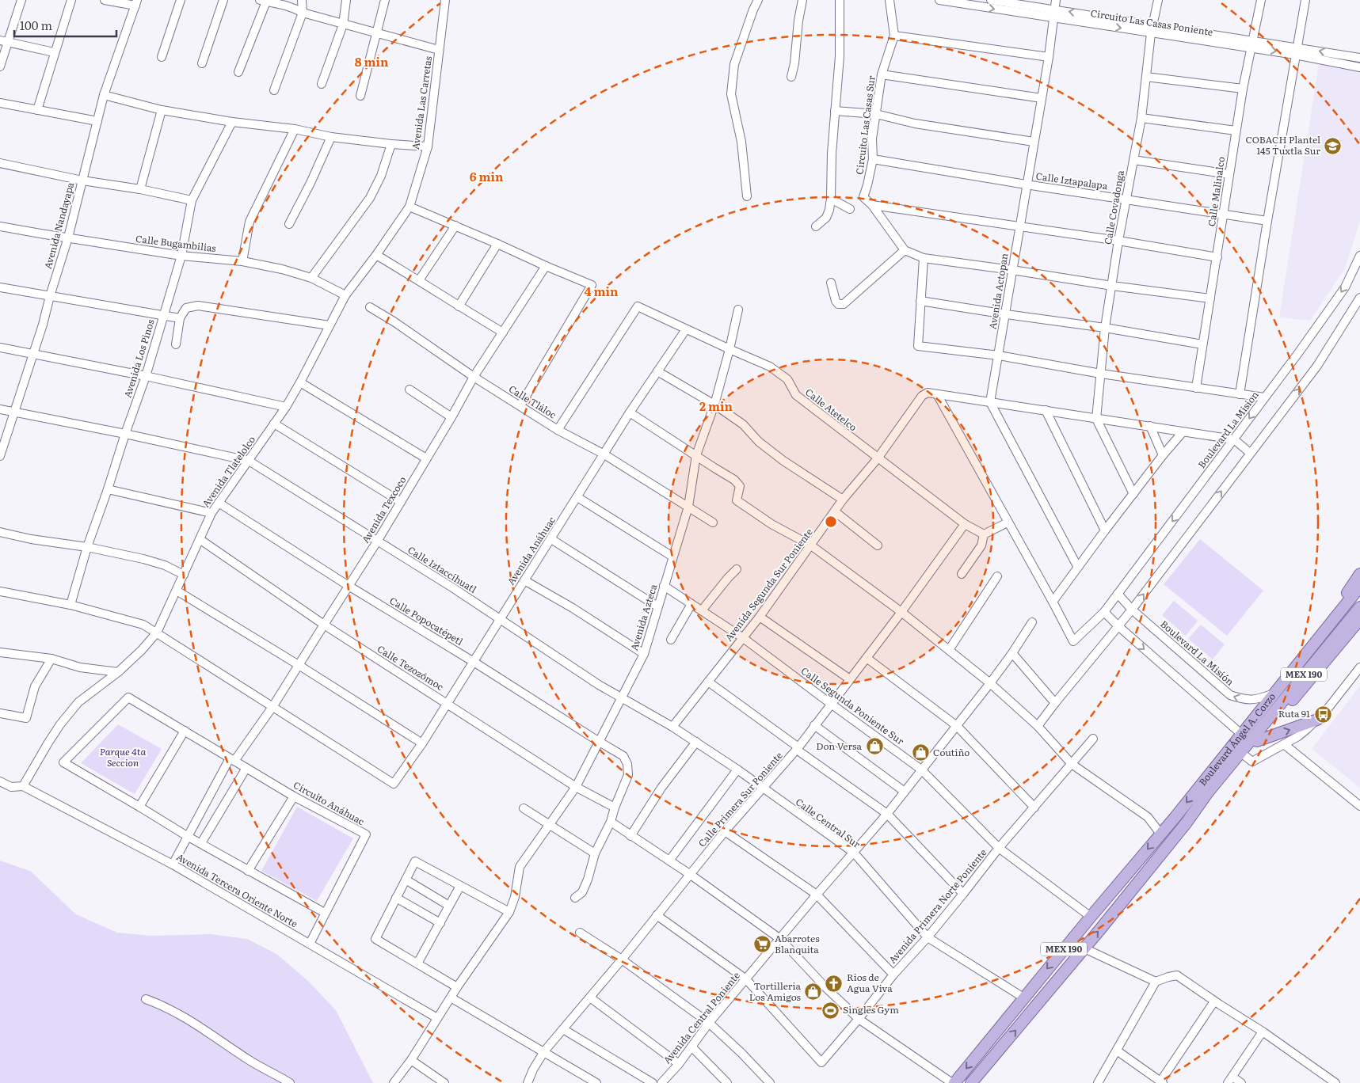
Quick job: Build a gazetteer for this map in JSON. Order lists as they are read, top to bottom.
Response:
{
  "streets": {
    "main road": ["MEX 190", "Boulevard Ángel A. Corzo"],
    "street": [
      "Circuito Las Casas Poniente",
      "Avenida Las Carretas",
      "Circuito Las Casas Sur",
      "Calle Iztapalapa",
      "Calle Malinalco",
      "Calle Covadonga",
      "Avenida Nandayapa",
      "Calle Bugambilias",
      "Avenida Actopan",
      "Avenida Los Pinos",
      "Calle Tláloc",
      "Calle Atetelco",
      "Boulevard La Mision",
      "Avenida Tlatelolco",
      "Avenida Texcoco",
      "Avenida Anáhuac",
      "Calle Iztaccíhuatl",
      "Avenida Segunda Sur Poniente",
      "Avenida Azteca",
      "Calle Popocatépetl",
      "Boulevard La Misión",
      "Calle Tezozómoc",
      "Calle Segunda Poniente Sur",
      "Calle Primera Sur Poniente",
      "Circuito Anáhuac",
      "Calle Central Sur",
      "Avenida Tercera Oriente Norte",
      "Avenida Primera Norte Poniente",
      "Avenida Central Poniente"
    ]
  },
  "crossings": [
    ["Circuito Las Casas Poniente", "Calle Malinalco"],
    ["Circuito Las Casas Poniente", "Calle Covadonga"],
    ["Circuito Las Casas Poniente", "Avenida Actopan"],
    ["Avenida Las Carretas", "Avenida Tlatelolco"],
    ["Circuito Las Casas Sur", "Calle Iztapalapa"],
    ["Calle Iztapalapa", "Calle Malinalco"],
    ["Calle Iztapalapa", "Calle Covadonga"],
    ["Calle Iztapalapa", "Avenida Actopan"],
    ["Avenida Nandayapa", "Calle Bugambilias"],
    ["Avenida Nandayapa", "Calle Iztaccíhuatl"],
    ["Calle Bugambilias", "Avenida Los Pinos"],
    ["Calle Bugambilias", "Avenida Tlatelolco"],
    ["Avenida Los Pinos", "Calle Iztaccíhuatl"],
    ["Calle Tláloc", "Calle Atetelco"],
    ["Calle Tláloc", "Avenida Texcoco"],
    ["Calle Tláloc", "Avenida Anáhuac"],
    ["Calle Tláloc", "Avenida Azteca"],
    ["Calle Atetelco", "Avenida Anáhuac"],
    ["Calle Atetelco", "Avenida Segunda Sur Poniente"],
    ["Calle Atetelco", "Avenida Azteca"],
    ["Calle Atetelco", "Calle Primera Sur Poniente"],
    ["Boulevard La Mision", "Boulevard La Misión"],
    ["Avenida Tlatelolco", "Calle Iztaccíhuatl"],
    ["Avenida Tlatelolco", "Calle Popocatépetl"],
    ["Avenida Tlatelolco", "Calle Tezozómoc"],
    ["Avenida Tlatelolco", "Avenida Tercera Oriente Norte"],
    ["Avenida Texcoco", "Avenida Anáhuac"],
    ["Avenida Texcoco", "Calle Iztaccíhuatl"],
    ["Avenida Texcoco", "Calle Popocatépetl"],
    ["Avenida Texcoco", "Calle Tezozómoc"],
    ["Avenida Texcoco", "Circuito Anáhuac"],
    ["Avenida Texcoco", "Avenida Tercera Oriente Norte"],
    ["Avenida Anáhuac", "Calle Iztaccíhuatl"],
    ["Avenida Anáhuac", "Calle Popocatépetl"],
    ["Avenida Anáhuac", "Calle Tezozómoc"],
    ["Calle Iztaccíhuatl", "Avenida Azteca"],
    ["Calle Iztaccíhuatl", "Calle Central Sur"],
    ["Avenida Segunda Sur Poniente", "Calle Segunda Poniente Sur"],
    ["Avenida Segunda Sur Poniente", "Calle Central Sur"],
    ["Avenida Azteca", "Calle Popocatépetl"],
    ["Avenida Azteca", "Calle Tezozómoc"],
    ["Avenida Azteca", "Calle Segunda Poniente Sur"],
    ["Avenida Azteca", "Calle Central Sur"],
    ["Calle Popocatépetl", "Calle Tezozómoc"],
    ["Boulevard La Misión", "Boulevard Ángel A. Corzo"],
    ["MEX 190", "Calle Segunda Poniente Sur"],
    ["MEX 190", "Boulevard Ángel A. Corzo"],
    ["MEX 190", "Calle Central Sur"],
    ["Calle Segunda Poniente Sur", "Calle Primera Sur Poniente"],
    ["Calle Segunda Poniente Sur", "Avenida Primera Norte Poniente"],
    ["Calle Segunda Poniente Sur", "Avenida Central Poniente"],
    ["Calle Primera Sur Poniente", "Calle Central Sur"],
    ["Calle Central Sur", "Avenida Primera Norte Poniente"],
    ["Calle Central Sur", "Avenida Central Poniente"],
    ["Avenida Primera Norte Poniente", "Avenida Central Poniente"]
  ],
  "parks": ["Parque 4ta Seccion"],
  "places": {
    "school or university": ["COBACH Plantel 145 Tuxtla Sur"],
    "bus stop": ["Ruta 91"],
    "shop": ["Don Versa", "Coutiño", "Tortilleria Los Amigos"],
    "supermarket": ["Abarrotes Blanquita"],
    "church": ["Rios de Agua Viva"],
    "sports": ["Singles Gym"]
  },
  "scale_bar": "100 m",
  "rings": [
    "8 min",
    "6 min",
    "4 min",
    "2 min"
  ]
}
